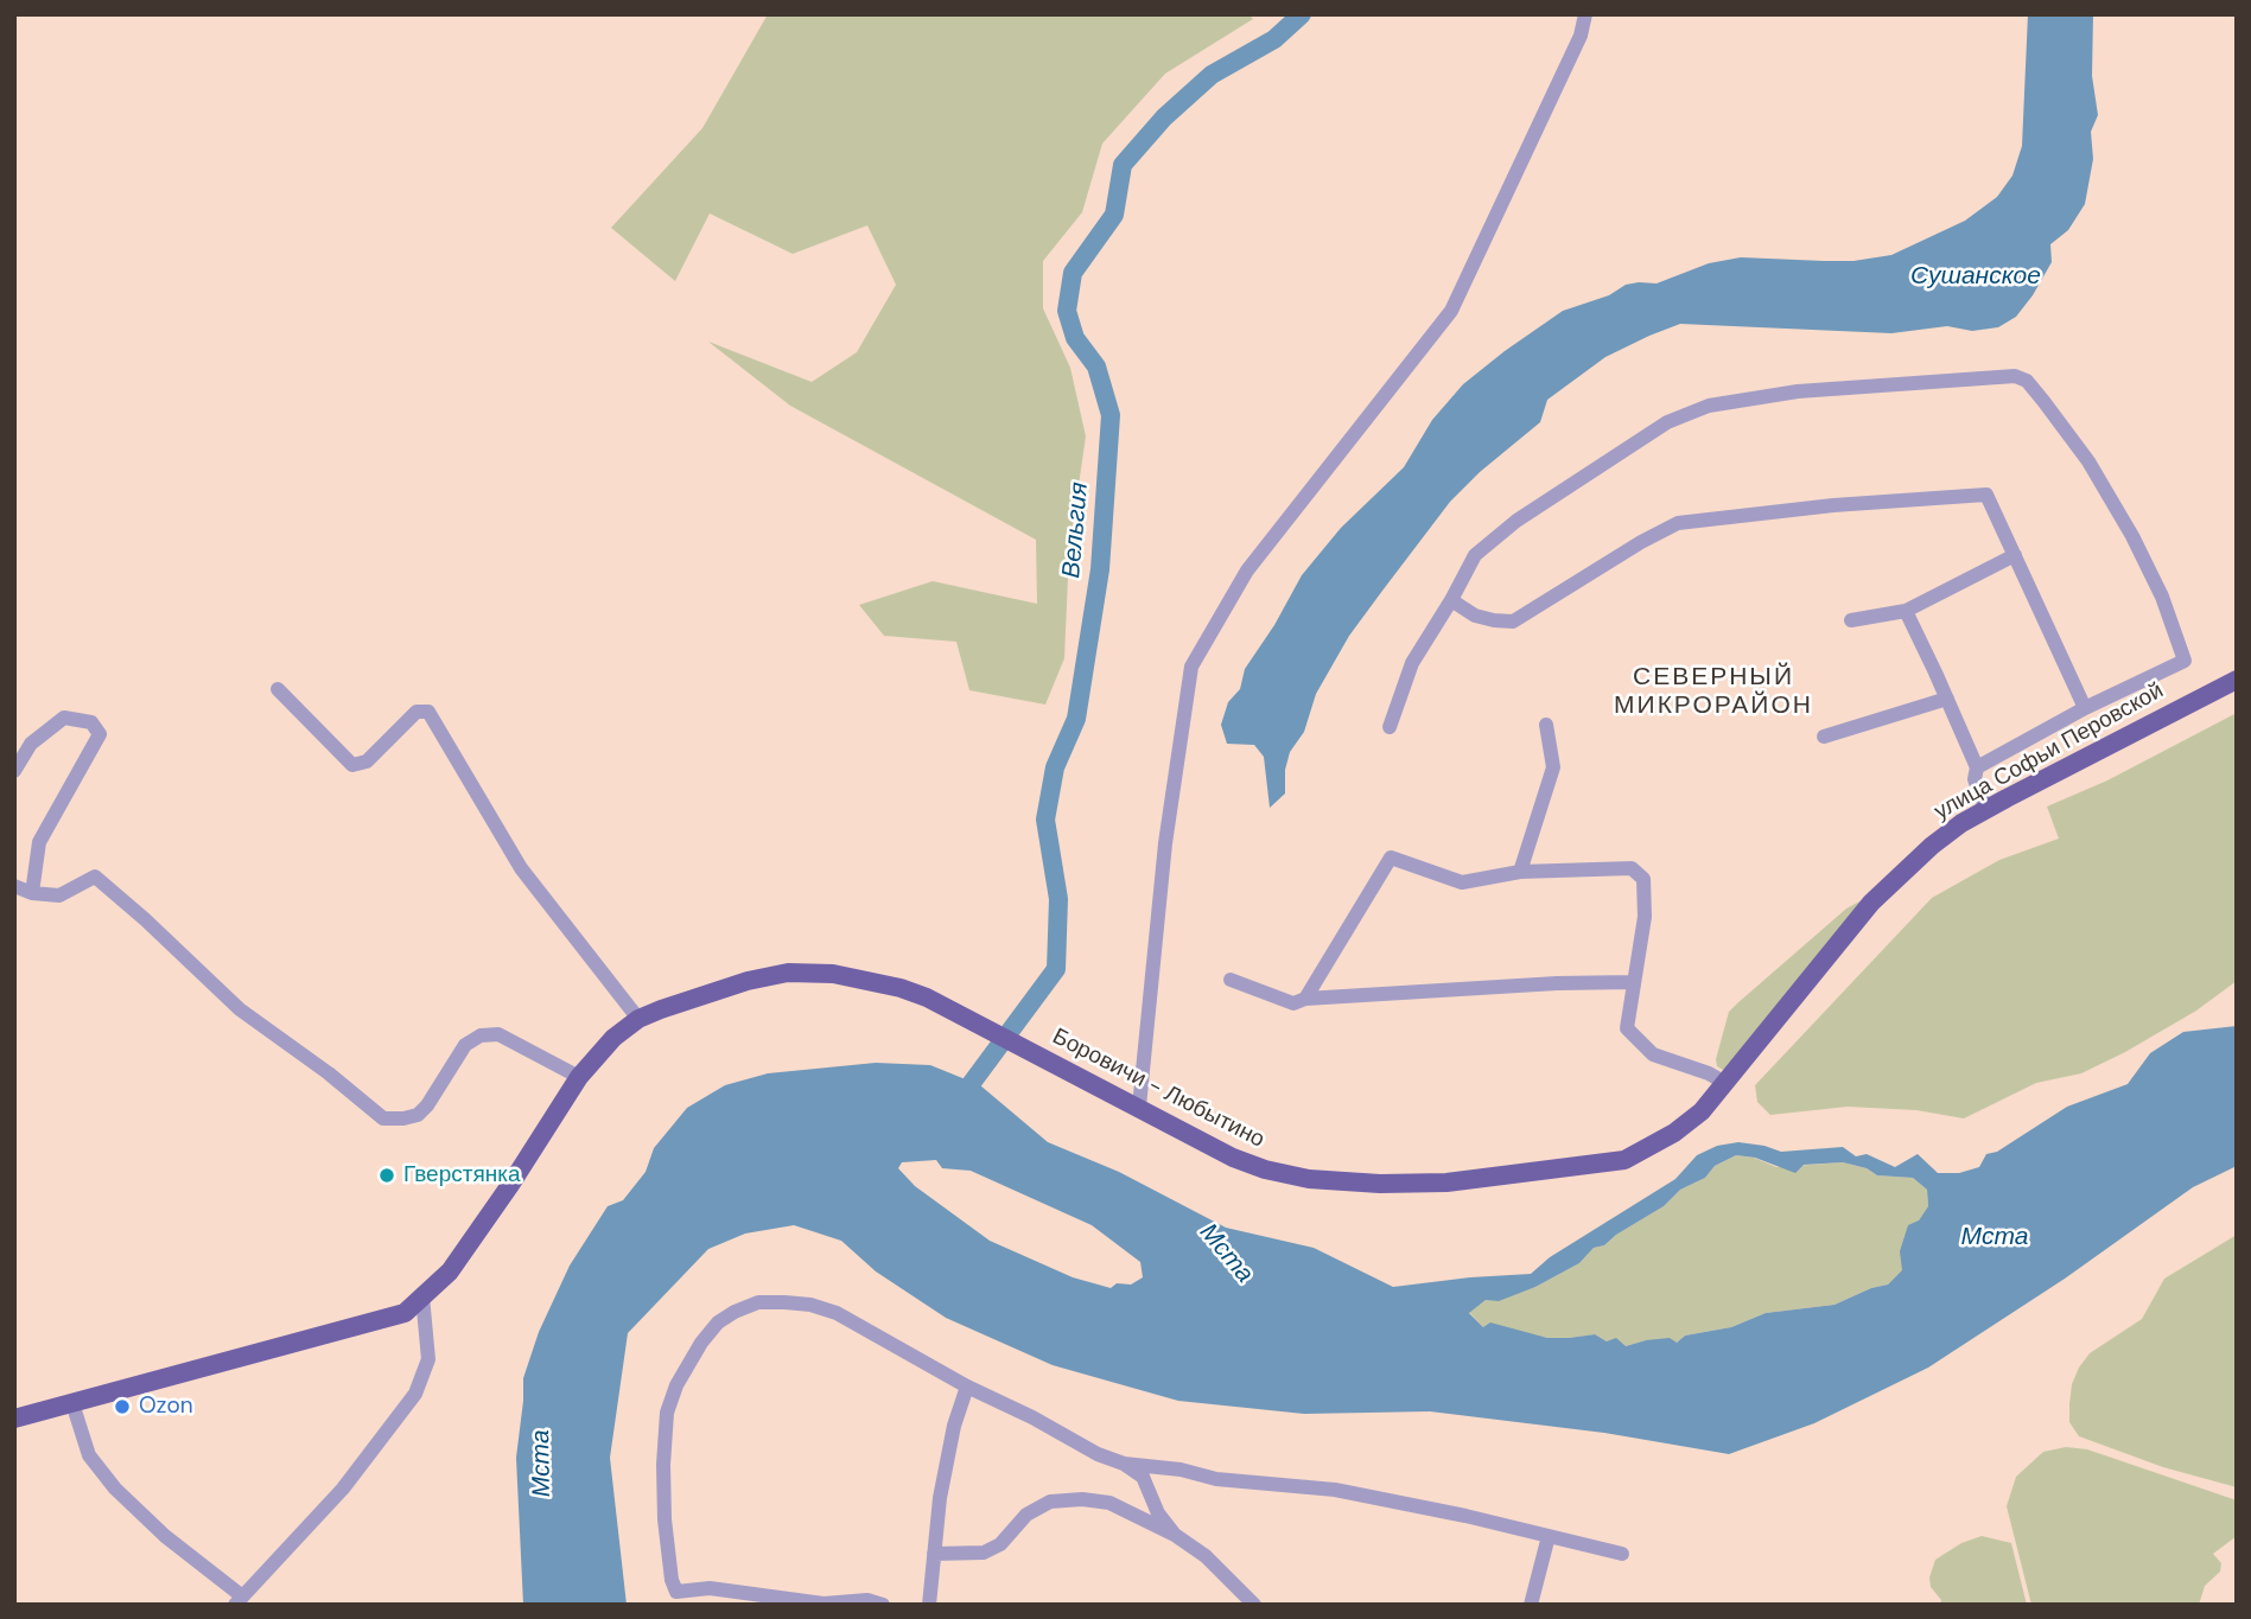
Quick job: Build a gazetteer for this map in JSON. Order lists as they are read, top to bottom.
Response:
{
  "streets": {
    "main road": ["улица Софьи Перовской", "Боровичи - Любытино"]
  },
  "crossings": [
    ["улица Софьи Перовской", "Боровичи - Любытино"]
  ],
  "districts": ["СЕВЕРНЫЙ МИКРОРАЙОН"],
  "water": ["Сушанское", "Вельгия", "Мста"],
  "places": ["Гверстянка", "Ozon"]
}
